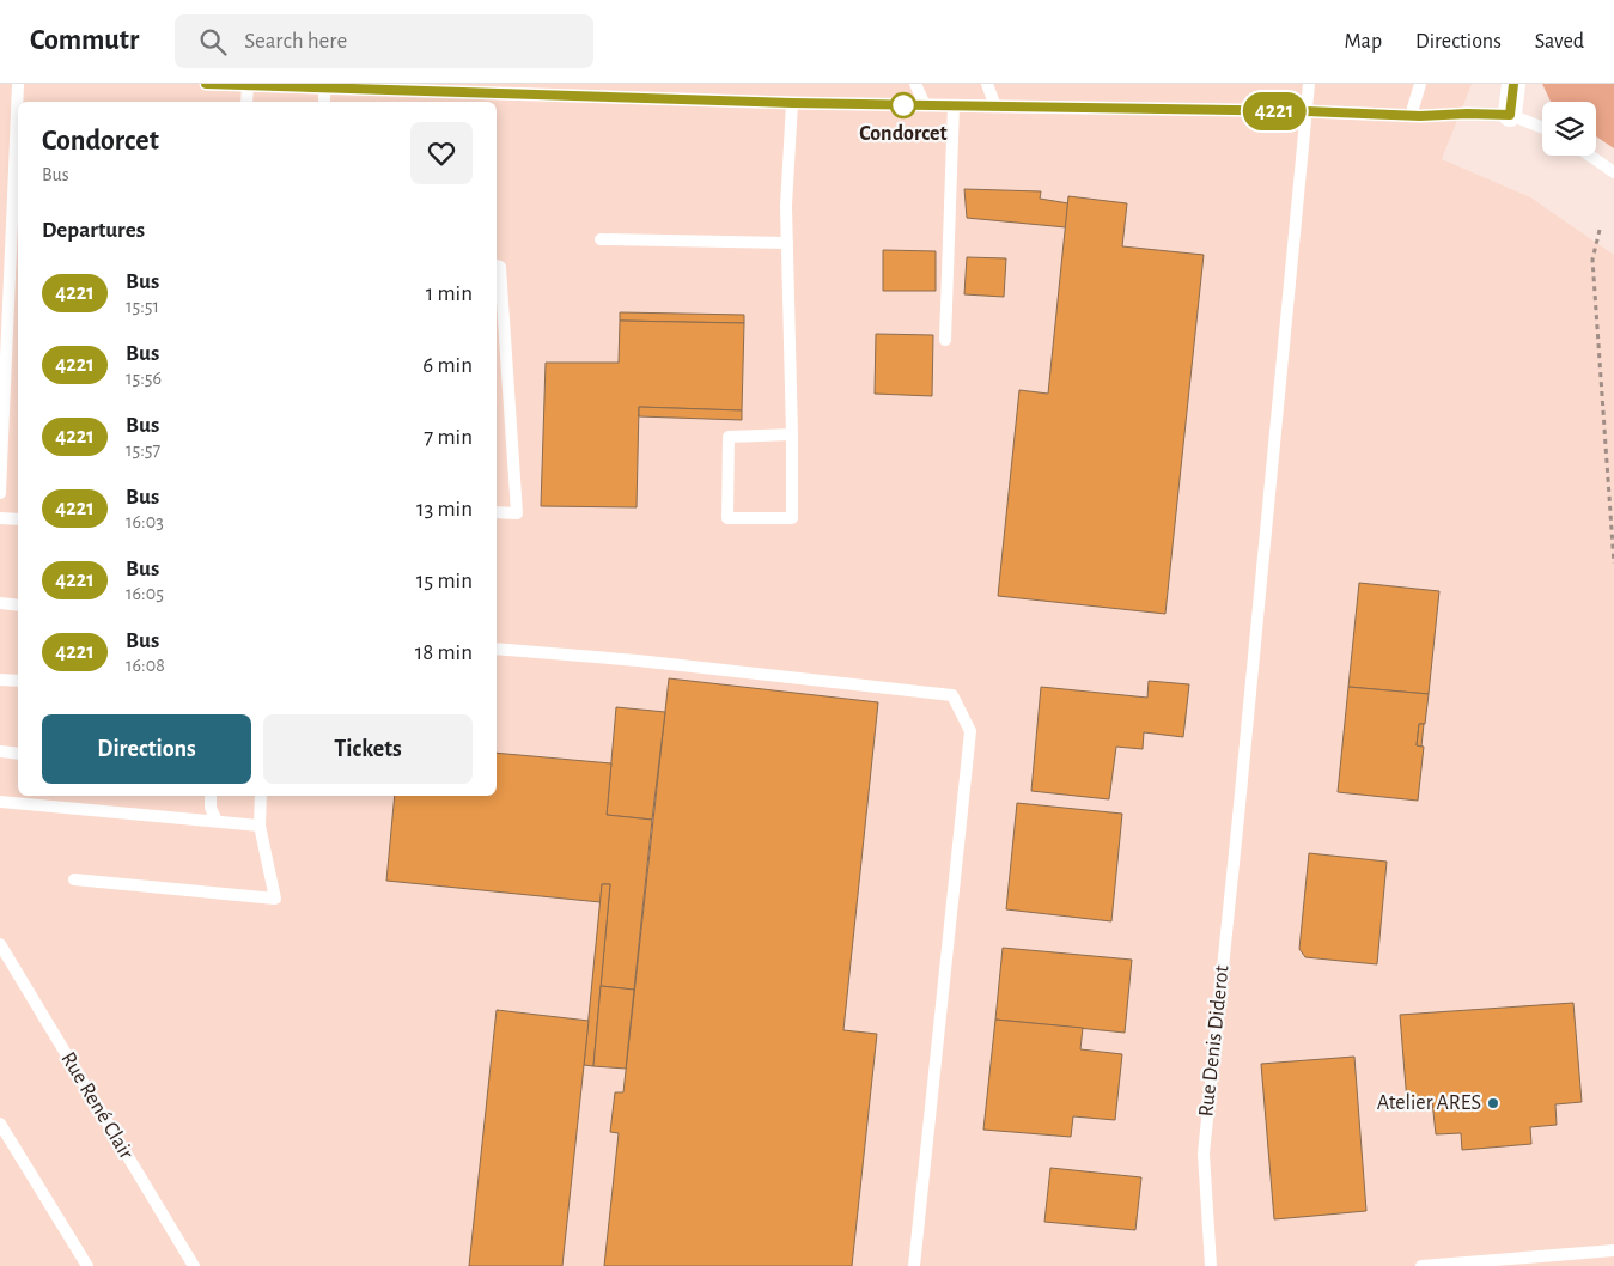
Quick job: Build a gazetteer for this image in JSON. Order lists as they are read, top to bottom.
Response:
{
  "streets": {
    "lane": ["Rue Denis Diderot", "Rue René Clair"]
  },
  "places": ["Condorcet", "Atelier ARES"],
  "lines": ["bus line 4221"],
  "page": {
    "header": "Commutr",
    "search": "Search here",
    "nav": ["Map", "Directions", "Saved"],
    "on_map": "4221",
    "heading": [
      ["Condorcet", "Bus"],
      "Departures"
    ],
    "list": [
      {
        "mark": "4221",
        "name": "Bus",
        "note": "15:51",
        "value": "1 min"
      },
      {
        "mark": "4221",
        "name": "Bus",
        "note": "15:56",
        "value": "6 min"
      },
      {
        "mark": "4221",
        "name": "Bus",
        "note": "15:57",
        "value": "7 min"
      },
      {
        "mark": "4221",
        "name": "Bus",
        "note": "16:03",
        "value": "13 min"
      },
      {
        "mark": "4221",
        "name": "Bus",
        "note": "16:05",
        "value": "15 min"
      },
      {
        "mark": "4221",
        "name": "Bus",
        "note": "16:08",
        "value": "18 min"
      }
    ],
    "buttons": ["Directions", "Tickets"]
  }
}
